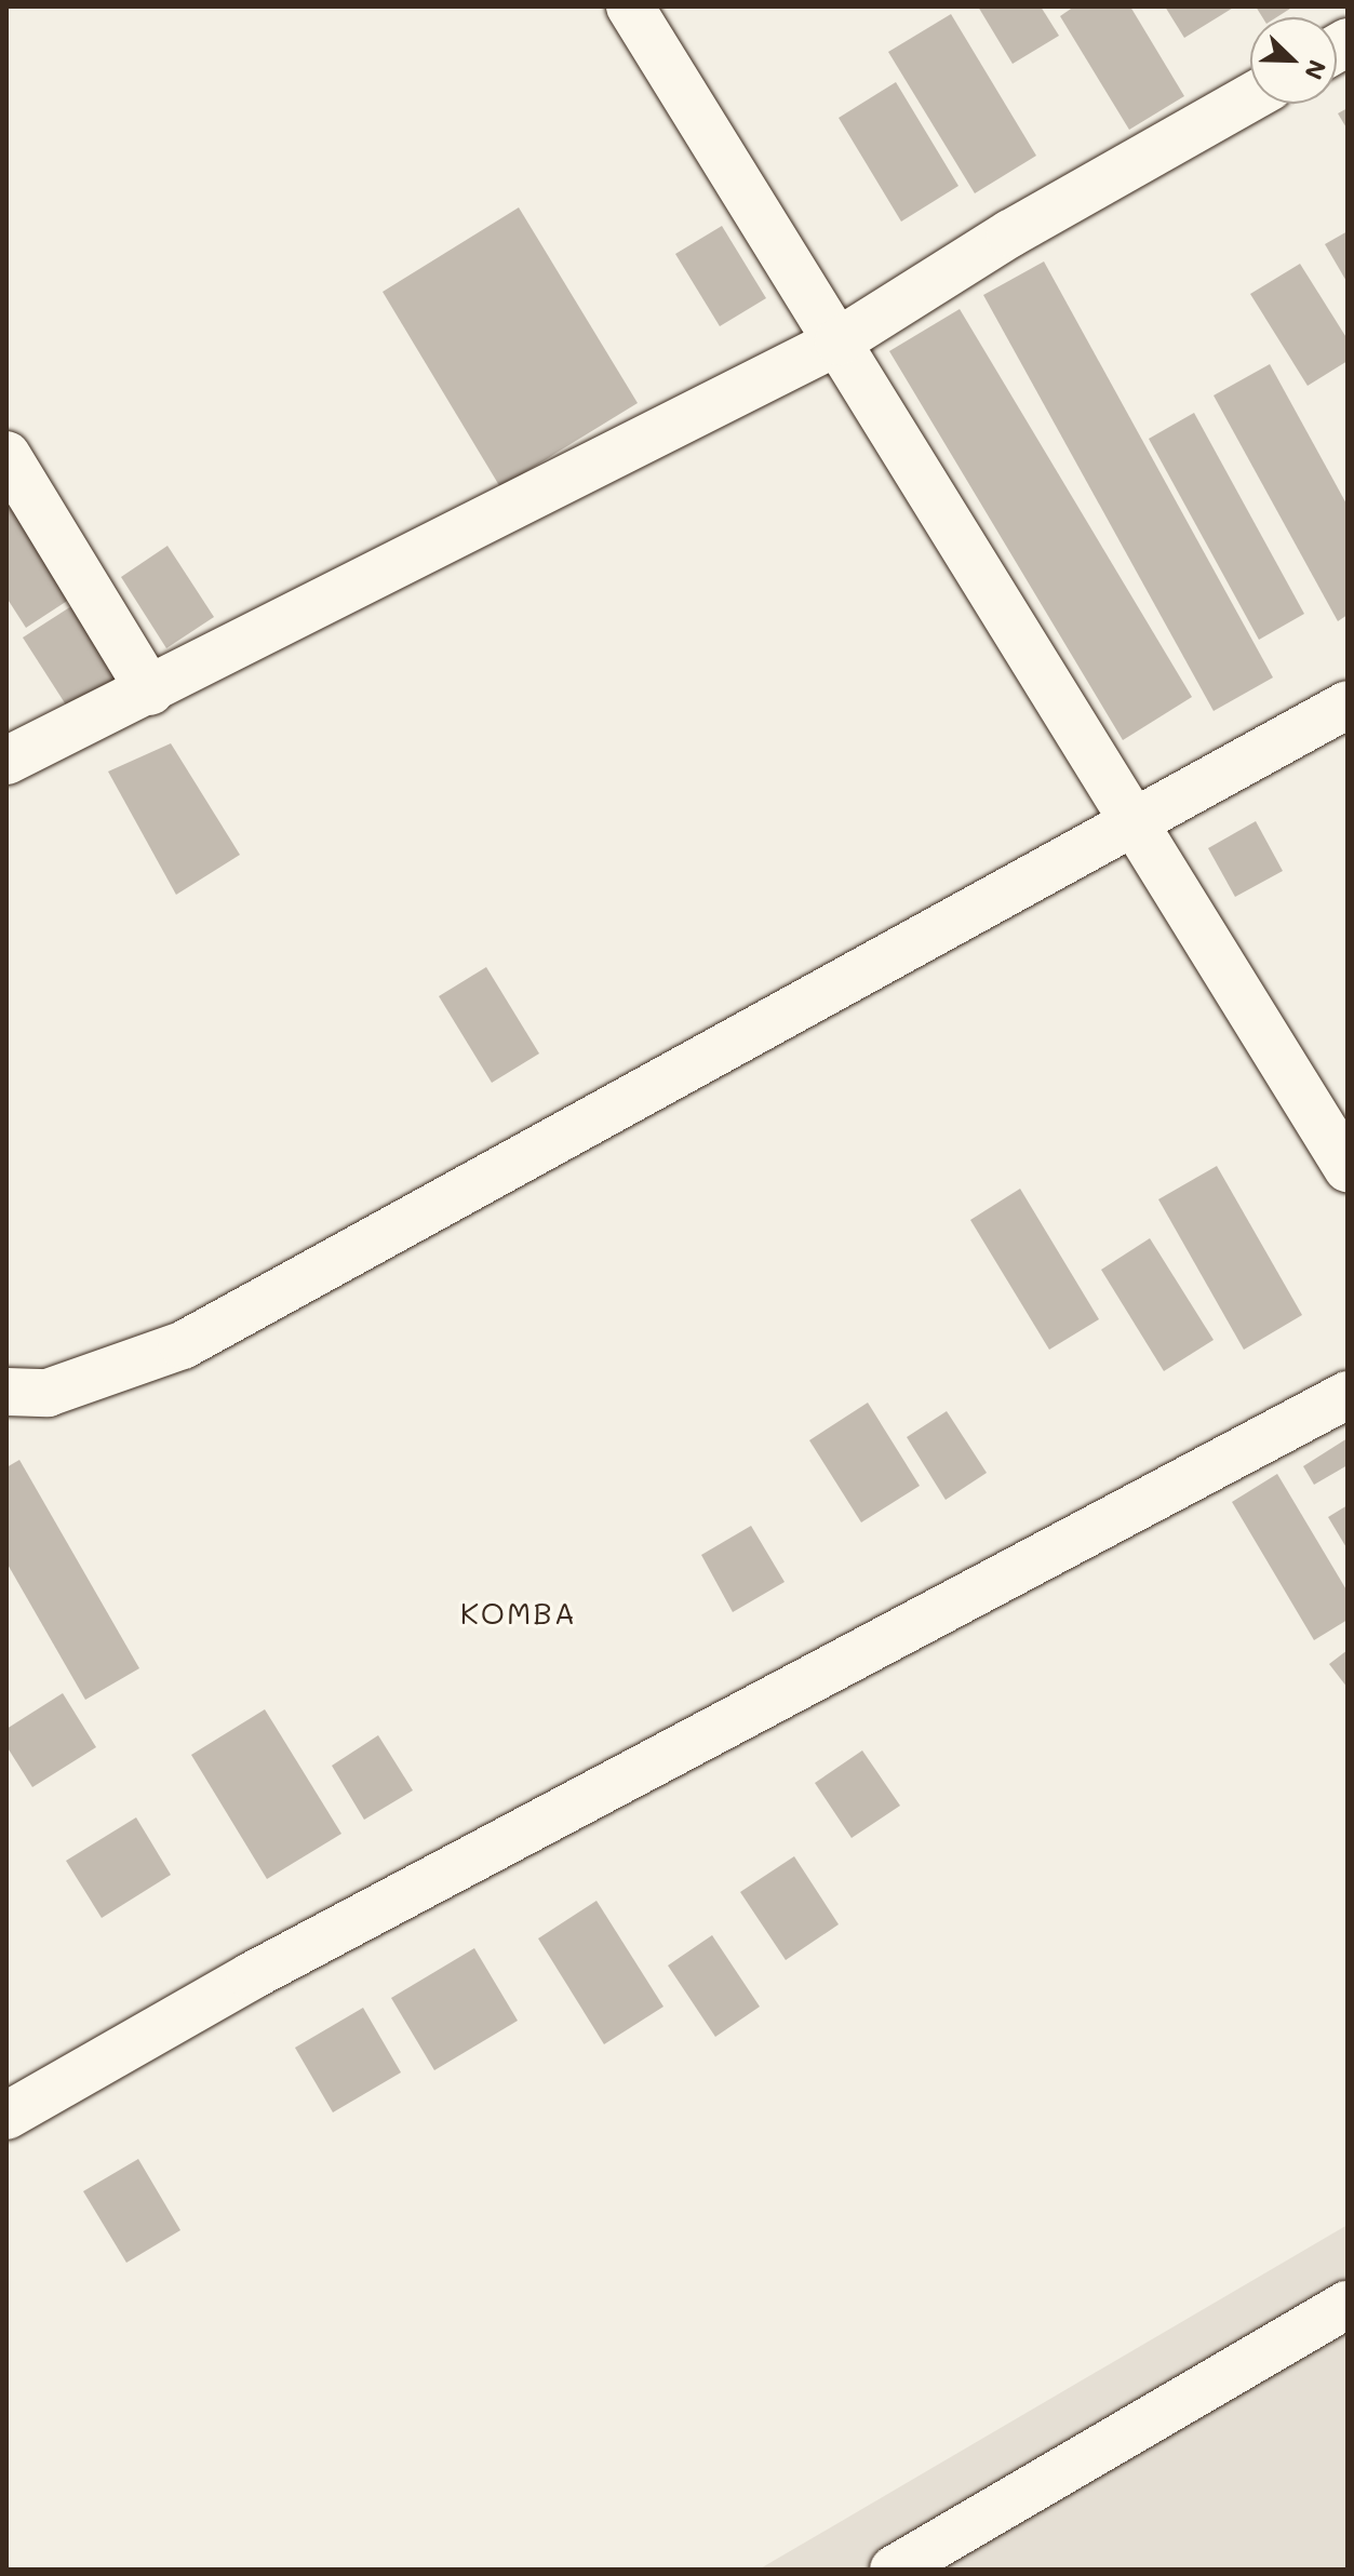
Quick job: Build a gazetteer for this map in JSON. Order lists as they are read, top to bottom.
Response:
{
  "districts": ["KOMBA"],
  "north": "bottom right"
}
